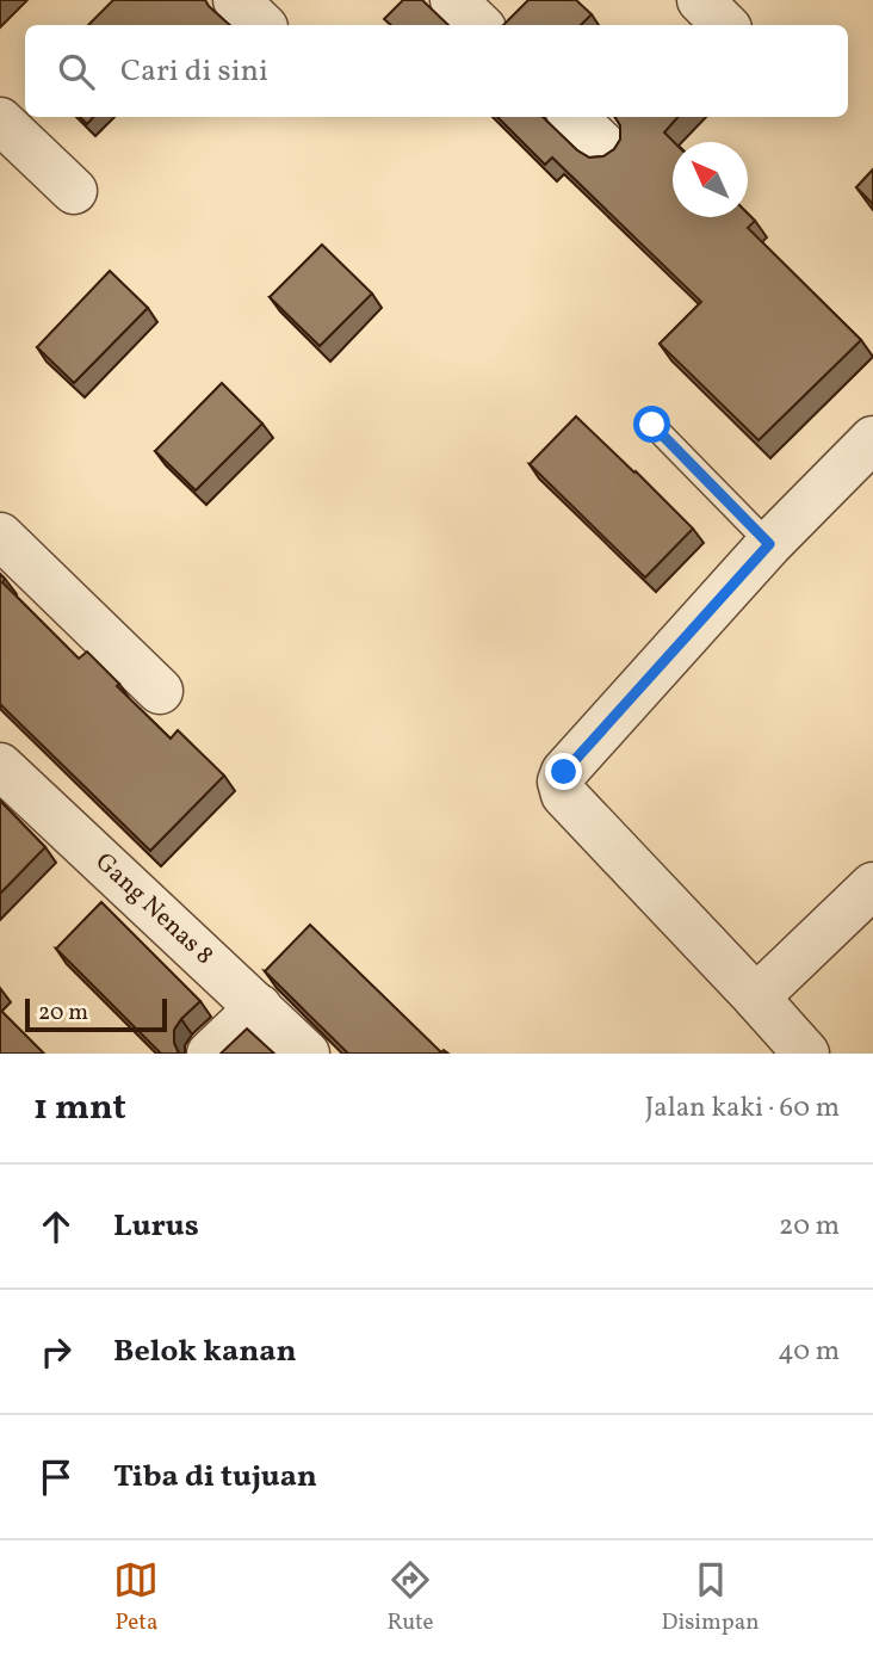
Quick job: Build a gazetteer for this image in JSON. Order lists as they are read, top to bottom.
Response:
{
  "streets": {
    "street": ["Gang Nenas 8"]
  },
  "scale_bar": "20 m",
  "north": "top left",
  "page": {
    "search": "Cari di sini",
    "scale": "20 m",
    "heading": ["1 mnt", "Jalan kaki · 60 m"],
    "list": [
      ["Lurus", "20 m"],
      ["Belok kanan", "40 m"],
      "Tiba di tujuan"
    ],
    "nav": ["Peta", "Rute", "Disimpan"]
  }
}
